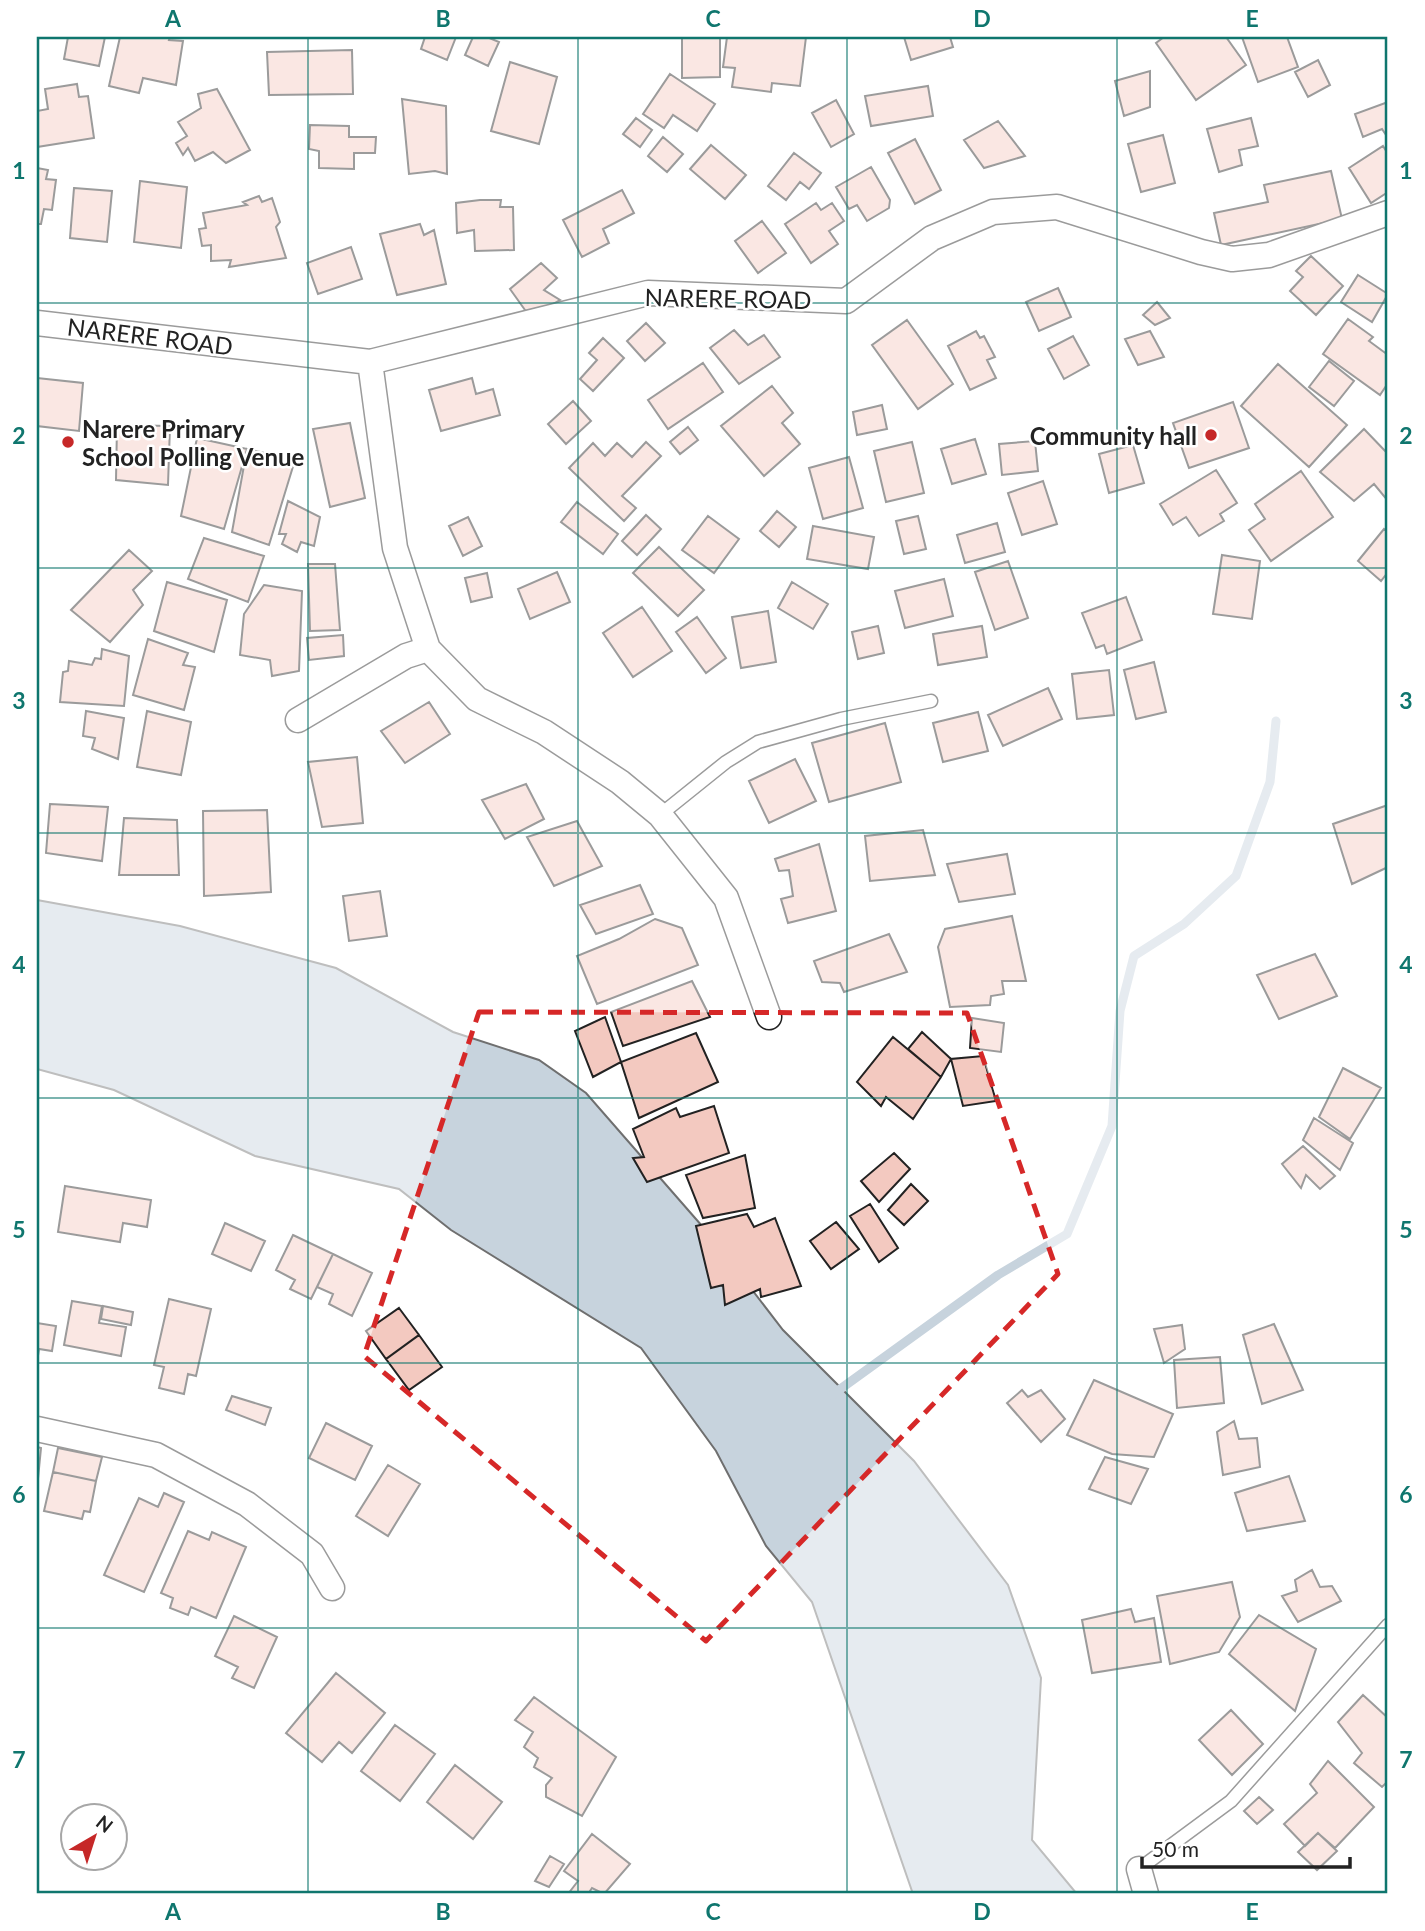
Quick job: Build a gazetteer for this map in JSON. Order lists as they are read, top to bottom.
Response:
{
  "streets": {
    "street": ["NARERE ROAD"]
  },
  "places": ["Community hall", "Narere Primary School Polling Venue"],
  "scale_bar": "50 m",
  "north": "top right",
  "grid": {
    "columns": [
      "A",
      "B",
      "C",
      "D",
      "E"
    ],
    "rows": [
      "1",
      "2",
      "3",
      "4",
      "5",
      "6",
      "7"
    ]
  }
}
